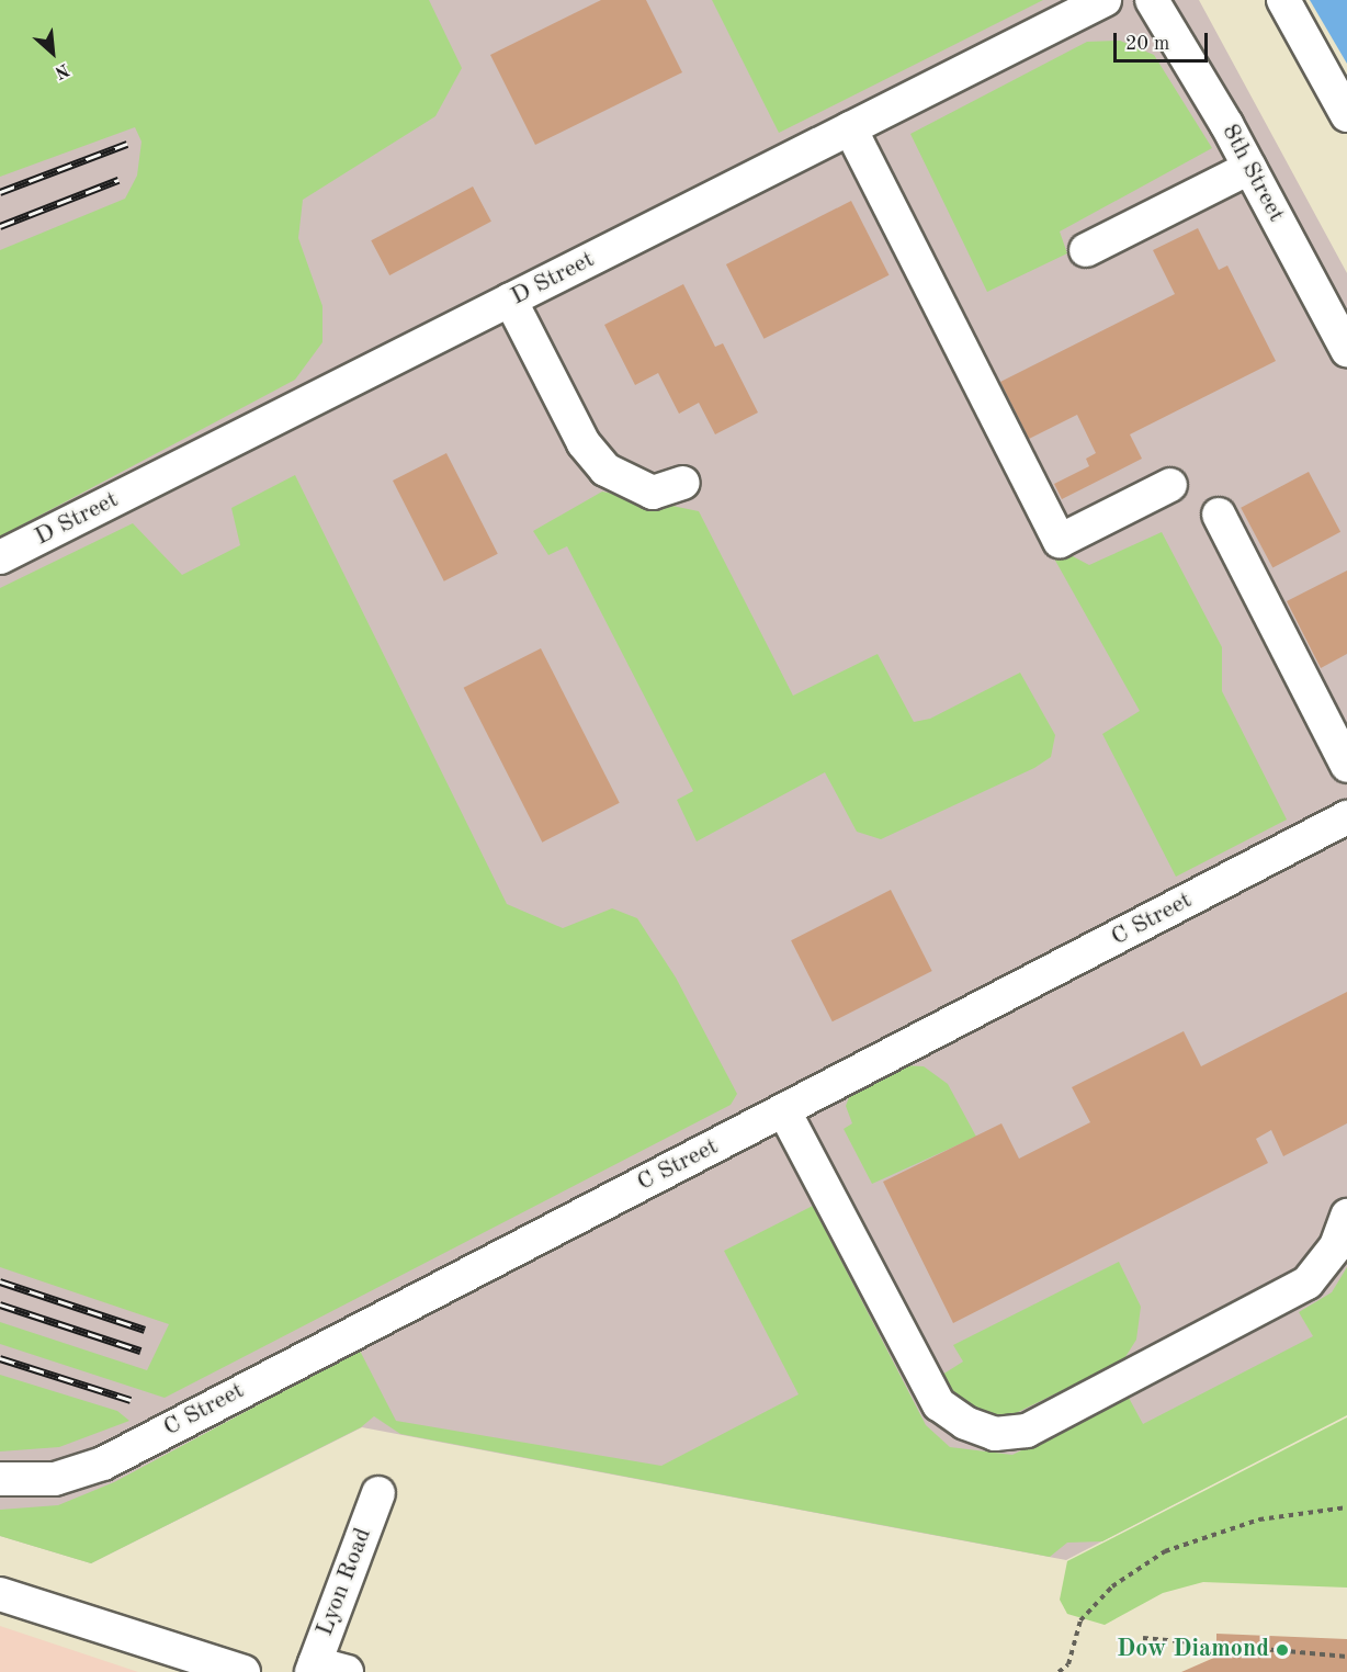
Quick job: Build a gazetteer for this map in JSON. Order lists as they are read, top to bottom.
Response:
{
  "streets": {
    "street": [
      "8th Street",
      "D Street",
      "C Street",
      "Lyon Road"
    ]
  },
  "places": ["Dow Diamond"],
  "scale_bar": "20 m",
  "north": "bottom right"
}
